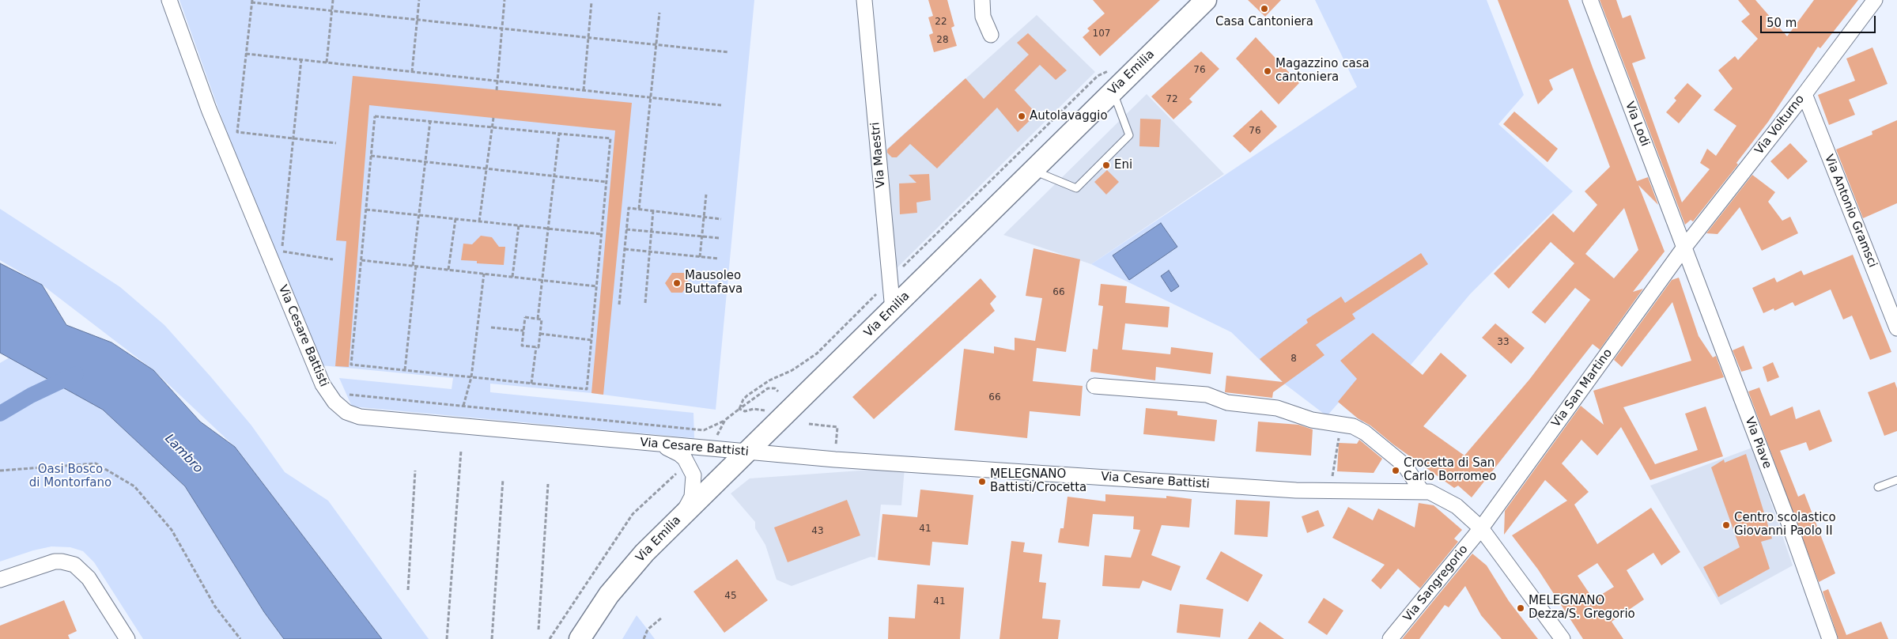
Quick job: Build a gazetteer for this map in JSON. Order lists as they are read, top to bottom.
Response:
{
  "streets": {
    "street": [
      "Via Emilia",
      "Via Lodi",
      "Via Volturno",
      "Via Maestri",
      "Via Antonio Gramsci",
      "Via Cesare Battisti",
      "Via San Martino",
      "Via Piave",
      "Via Sangregorio"
    ]
  },
  "crossings": [
    ["Via Emilia", "Via Maestri"],
    ["Via Emilia", "Via Cesare Battisti"],
    ["Via Lodi", "Via Volturno"],
    ["Via Lodi", "Via San Martino"],
    ["Via Lodi", "Via Piave"],
    ["Via Volturno", "Via Antonio Gramsci"],
    ["Via Volturno", "Via San Martino"],
    ["Via Volturno", "Via Piave"],
    ["Via Cesare Battisti", "Via San Martino"],
    ["Via Cesare Battisti", "Via Sangregorio"],
    ["Via San Martino", "Via Piave"],
    ["Via San Martino", "Via Sangregorio"]
  ],
  "water": ["Lambro"],
  "parks": ["Oasi Bosco di Montorfano"],
  "places": [
    "Casa Cantoniera",
    "Magazzino casa cantoniera",
    "Autolavaggio",
    "Eni",
    "Mausoleo Buttafava",
    "Crocetta di San Carlo Borromeo",
    "MELEGNANO Battisti/Crocetta",
    "Centro scolastico Giovanni Paolo II",
    "MELEGNANO Dezza/S. Gregorio"
  ],
  "house_numbers": [
    "22",
    "107",
    "28",
    "76",
    "72",
    "76",
    "66",
    "33",
    "8",
    "66",
    "41",
    "43",
    "45",
    "41"
  ],
  "scale_bar": "50 m"
}
